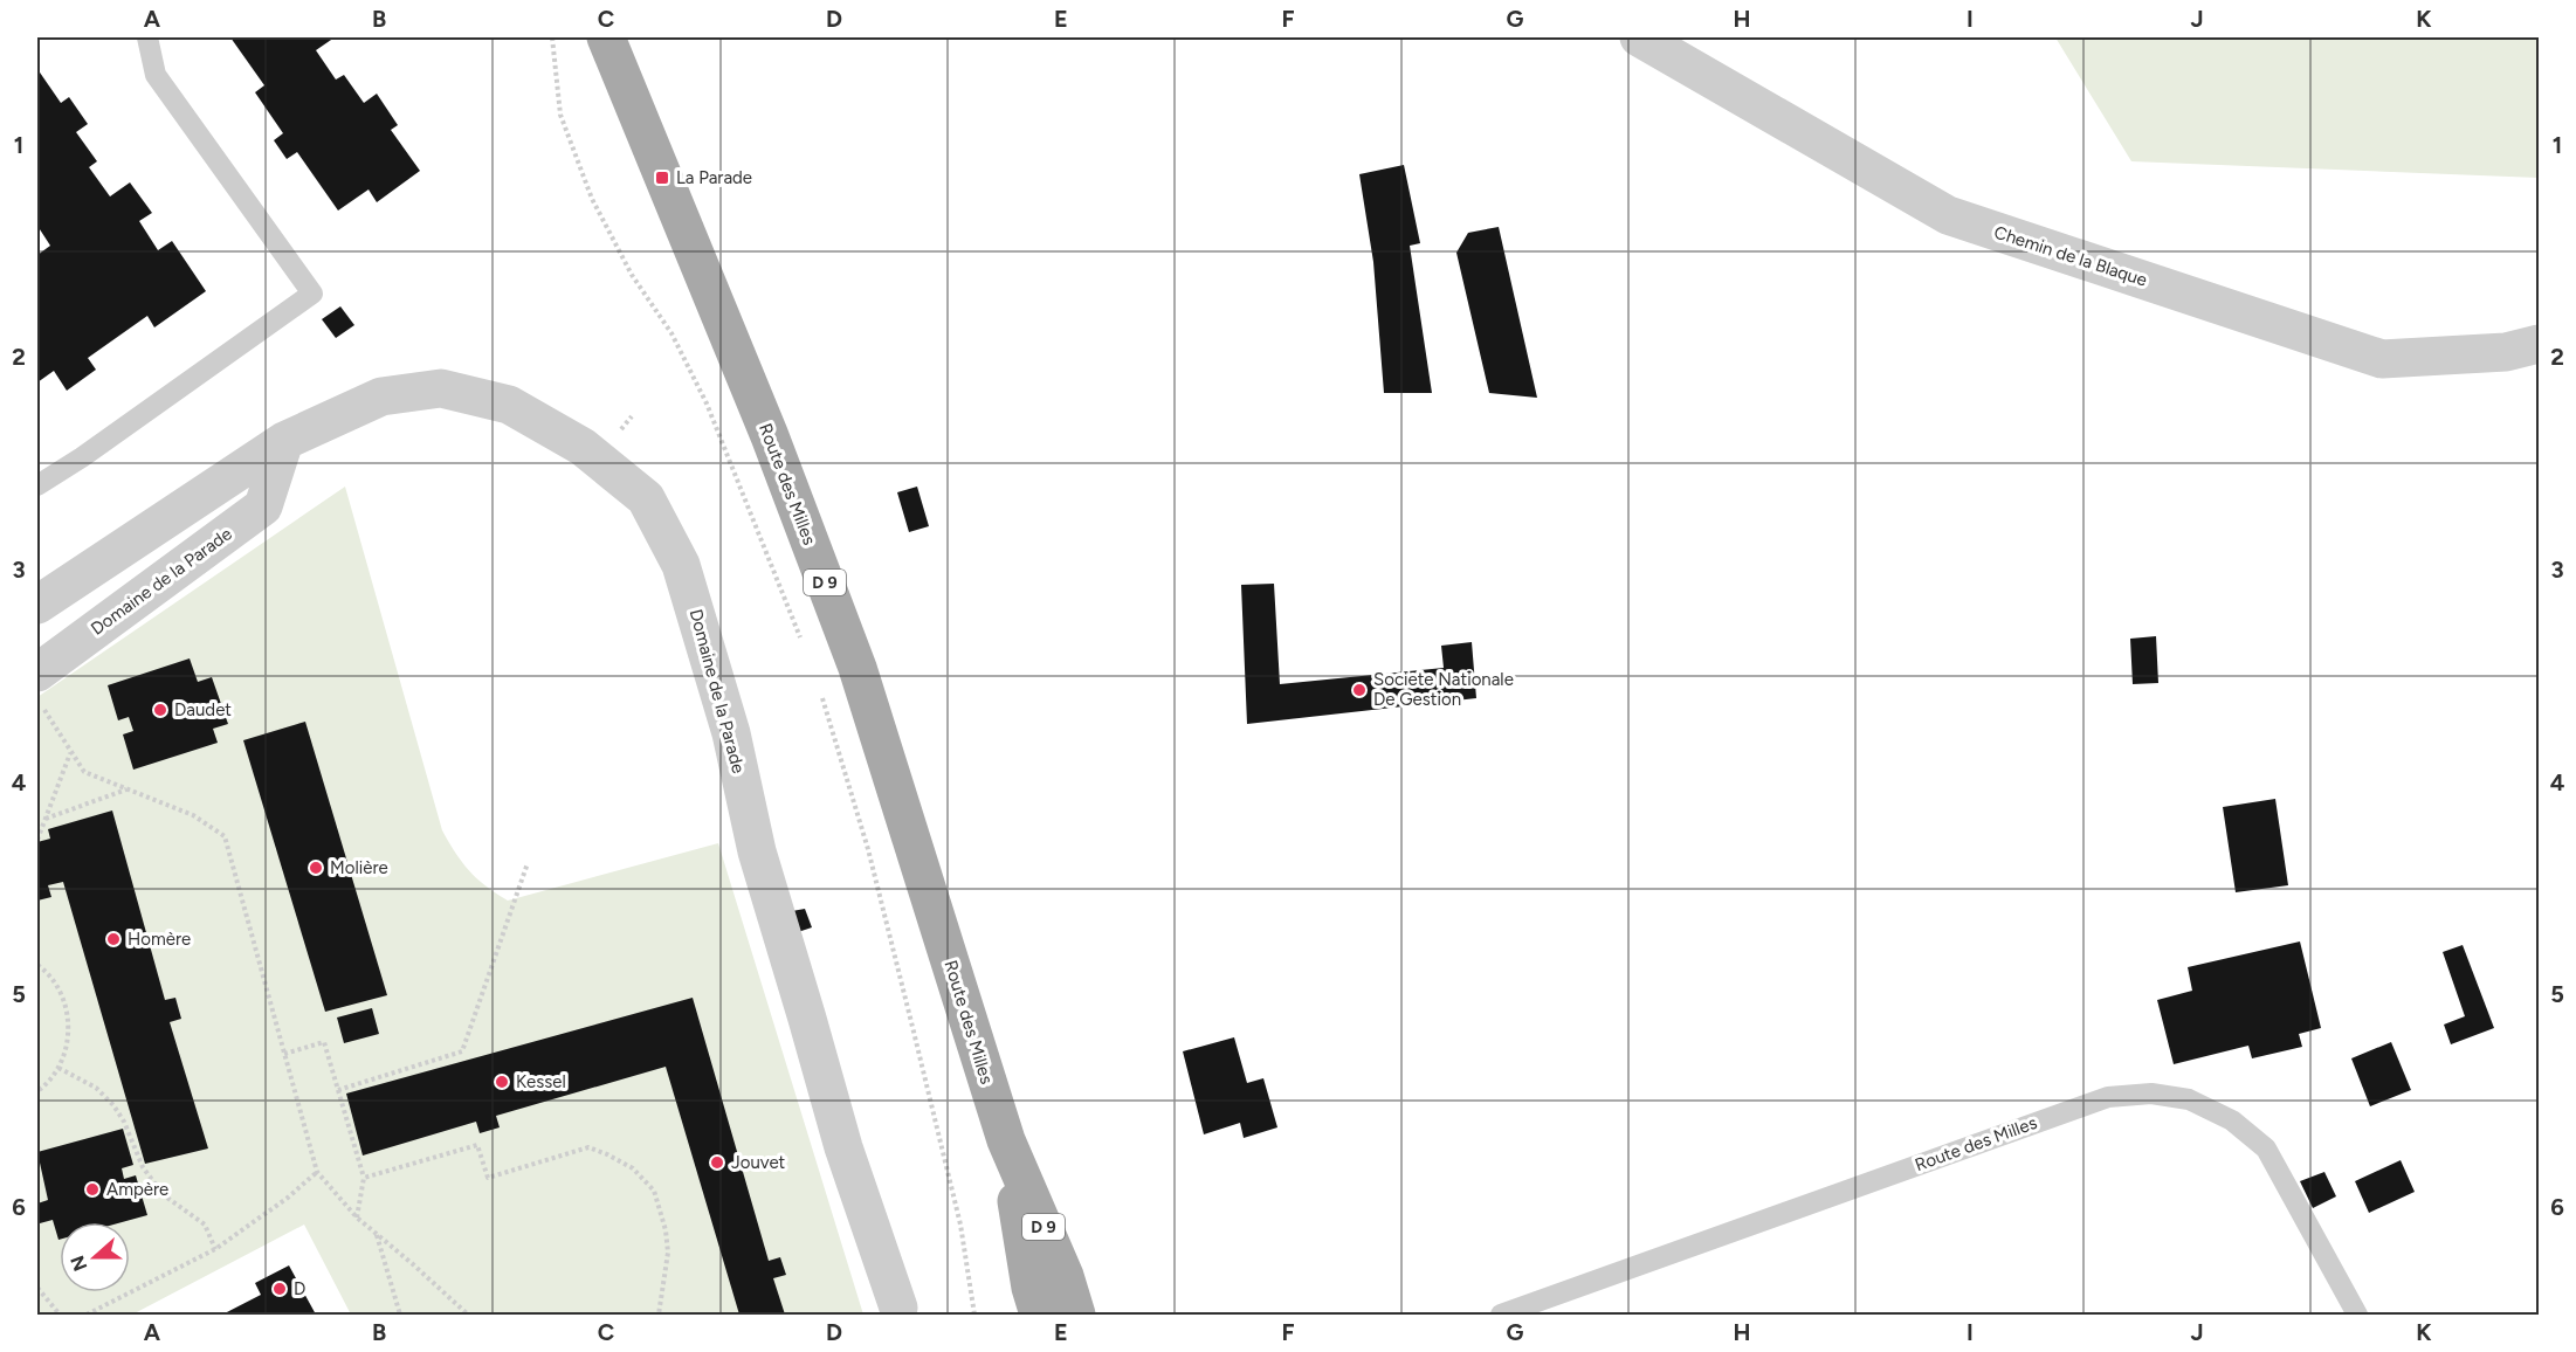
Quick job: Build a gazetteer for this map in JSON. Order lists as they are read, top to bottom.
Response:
{
  "streets": {
    "main road": ["Route des Milles", "D 9"],
    "street": ["Chemin de la Blaque", "Domaine de la Parade"]
  },
  "places": {
    "transit": ["La Parade"],
    "other": [
      "Societe Nationale De Gestion",
      "Daudet",
      "Molière",
      "Homère",
      "Kessel",
      "Jouvet",
      "Ampère",
      "D"
    ]
  },
  "north": "left",
  "grid": {
    "columns": [
      "A",
      "B",
      "C",
      "D",
      "E",
      "F",
      "G",
      "H",
      "I",
      "J",
      "K"
    ],
    "rows": [
      "1",
      "2",
      "3",
      "4",
      "5",
      "6"
    ]
  }
}
